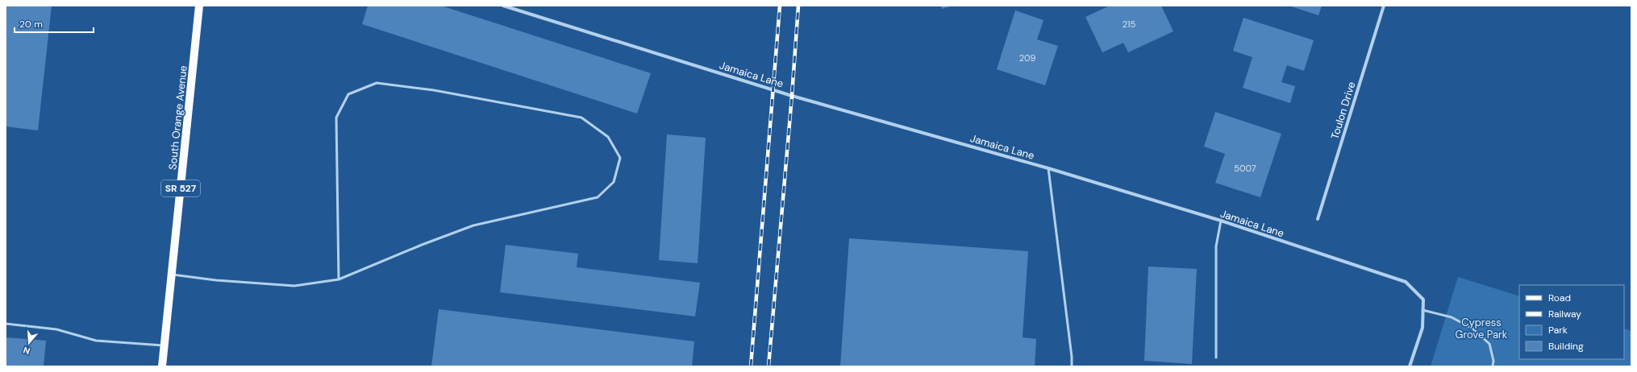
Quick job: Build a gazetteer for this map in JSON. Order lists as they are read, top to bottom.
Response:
{
  "streets": {
    "main road": ["South Orange Avenue", "SR 527"],
    "street": ["Jamaica Lane", "Toulon Drive"]
  },
  "parks": ["Cypress Grove Park"],
  "house_numbers": ["215", "209", "5007"],
  "legend": [
    "Road",
    "Railway",
    "Park",
    "Building"
  ],
  "scale_bar": "20 m",
  "north": "bottom"
}
